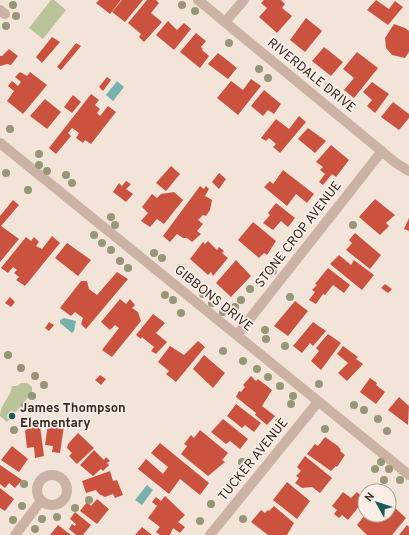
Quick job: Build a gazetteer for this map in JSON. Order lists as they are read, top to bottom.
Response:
{
  "streets": {
    "street": [
      "RIVERDALE DRIVE",
      "STONE CROP AVENUE",
      "GIBBONS DRIVE",
      "TUCKER AVENUE"
    ]
  },
  "crossings": [
    ["RIVERDALE DRIVE", "STONE CROP AVENUE"],
    ["STONE CROP AVENUE", "GIBBONS DRIVE"],
    ["GIBBONS DRIVE", "TUCKER AVENUE"]
  ],
  "places": ["James Thompson Elementary"],
  "north": "top left"
}
